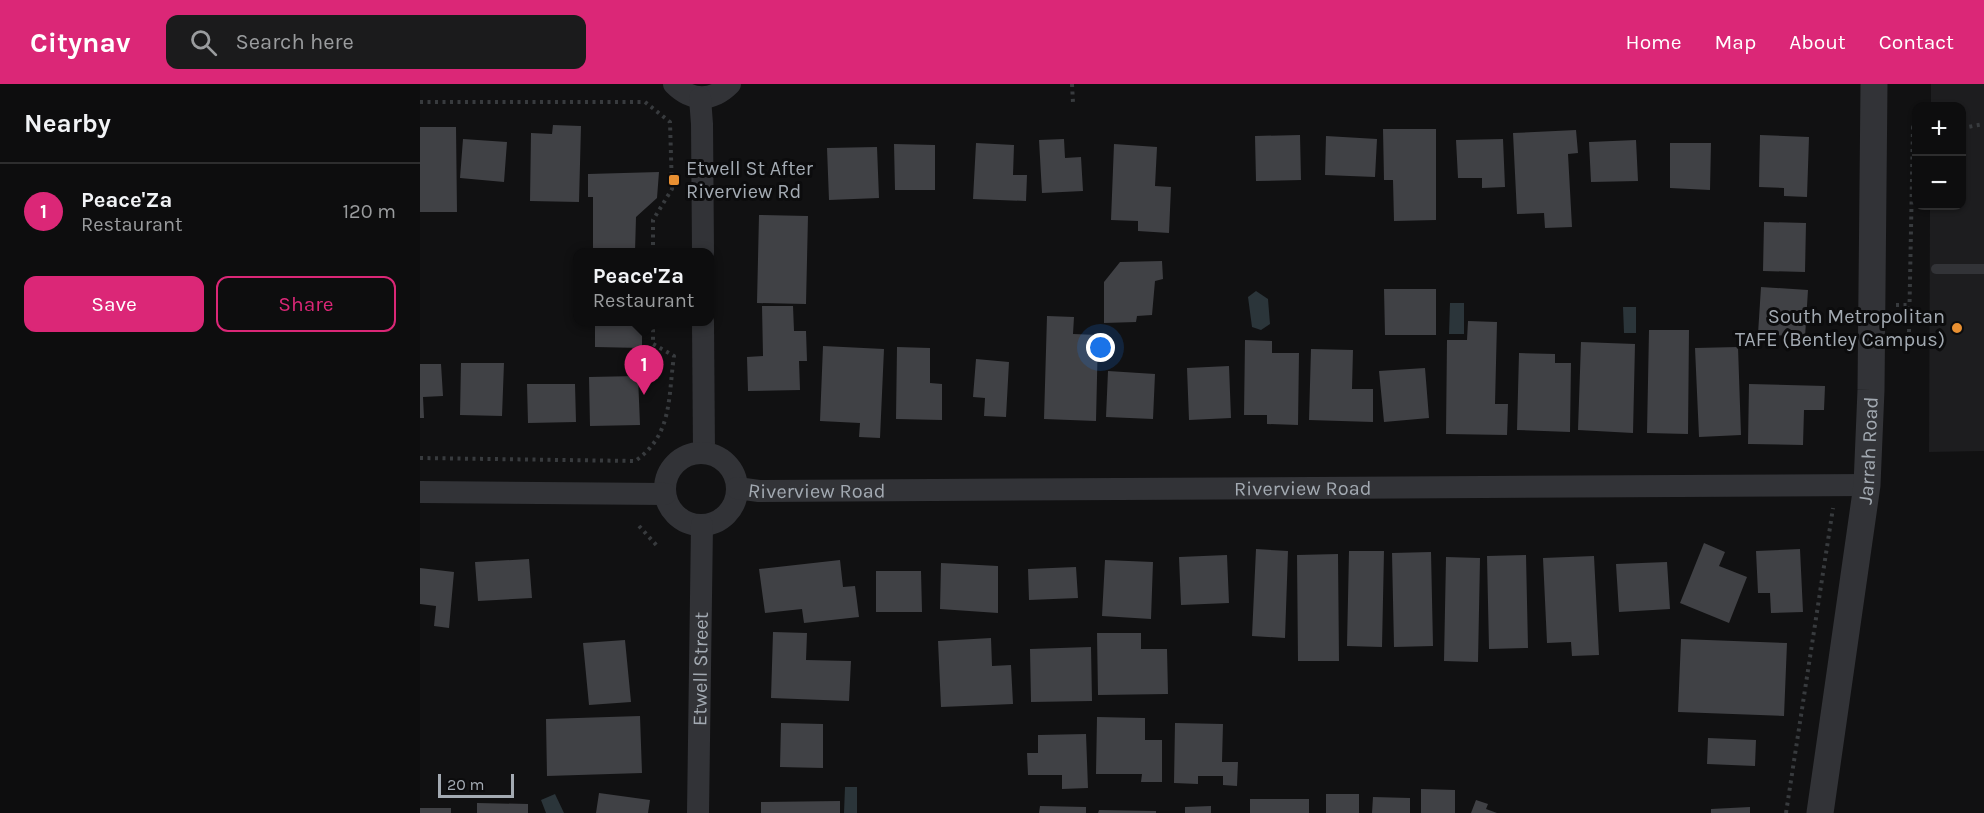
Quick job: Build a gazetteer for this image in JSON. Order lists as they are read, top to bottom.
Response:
{
  "streets": {
    "street": ["Jarrah Road", "Riverview Road", "Etwell Street"]
  },
  "crossings": [
    ["Jarrah Road", "Riverview Road"],
    ["Riverview Road", "Etwell Street"]
  ],
  "places": {
    "transit": ["Etwell St After Riverview Rd"],
    "other": ["South Metropolitan TAFE (Bentley Campus)"]
  },
  "scale_bar": "20 m",
  "page": {
    "header": "Citynav",
    "search": "Search here",
    "nav": [
      "Home",
      "Map",
      "About",
      "Contact"
    ],
    "heading": "Nearby",
    "map_buttons": ["+", "−"],
    "list": [
      {
        "mark": "1",
        "name": "Peace'Za",
        "note": "Restaurant",
        "value": "120 m"
      }
    ],
    "popup": ["Peace'Za", "Restaurant"],
    "buttons": ["Save", "Share"],
    "pins": "1",
    "scale": "20 m"
  }
}
